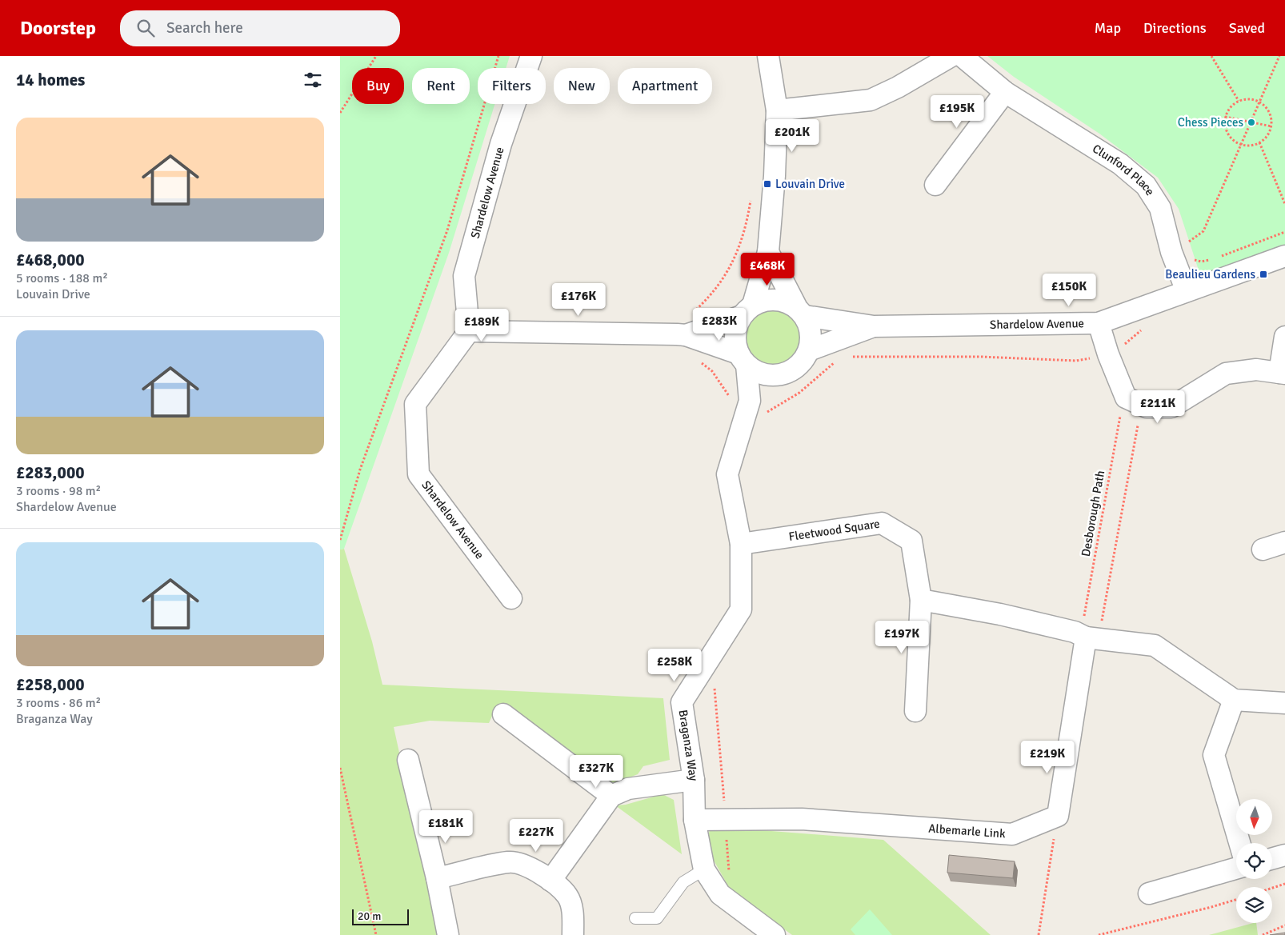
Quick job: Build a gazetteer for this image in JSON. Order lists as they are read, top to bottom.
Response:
{
  "streets": {
    "street": [
      "Clunford Place",
      "Shardelow Avenue",
      "Fleetwood Square",
      "Braganza Way",
      "Albemarle Link"
    ],
    "path": ["Desborough Path"]
  },
  "crossings": [
    ["Clunford Place", "Shardelow Avenue"],
    ["Shardelow Avenue", "Braganza Way"],
    ["Fleetwood Square", "Braganza Way"],
    ["Braganza Way", "Albemarle Link"]
  ],
  "places": {
    "other": ["Chess Pieces"],
    "transit": ["Louvain Drive", "Beaulieu Gardens"]
  },
  "scale_bar": "20 m",
  "north": "bottom",
  "page": {
    "header": "Doorstep",
    "search": "Search here",
    "nav": ["Map", "Directions", "Saved"],
    "heading": "14 homes",
    "chip": [
      "Buy",
      "Rent",
      "Filters",
      "New",
      "Apartment"
    ],
    "price": [
      "£195K",
      "£201K",
      "£468K",
      "£150K",
      "£176K",
      "£283K",
      "£189K",
      "£211K",
      "£197K",
      "£258K",
      "£219K",
      "£327K",
      "£181K",
      "£227K"
    ],
    "list": [
      {
        "name": "£468,000",
        "note": "5 rooms · 188 m² · Louvain Drive"
      },
      {
        "name": "£283,000",
        "note": "3 rooms · 98 m² · Shardelow Avenue"
      },
      {
        "name": "£258,000",
        "note": "3 rooms · 86 m² · Braganza Way"
      }
    ],
    "scale": "20 m"
  }
}
